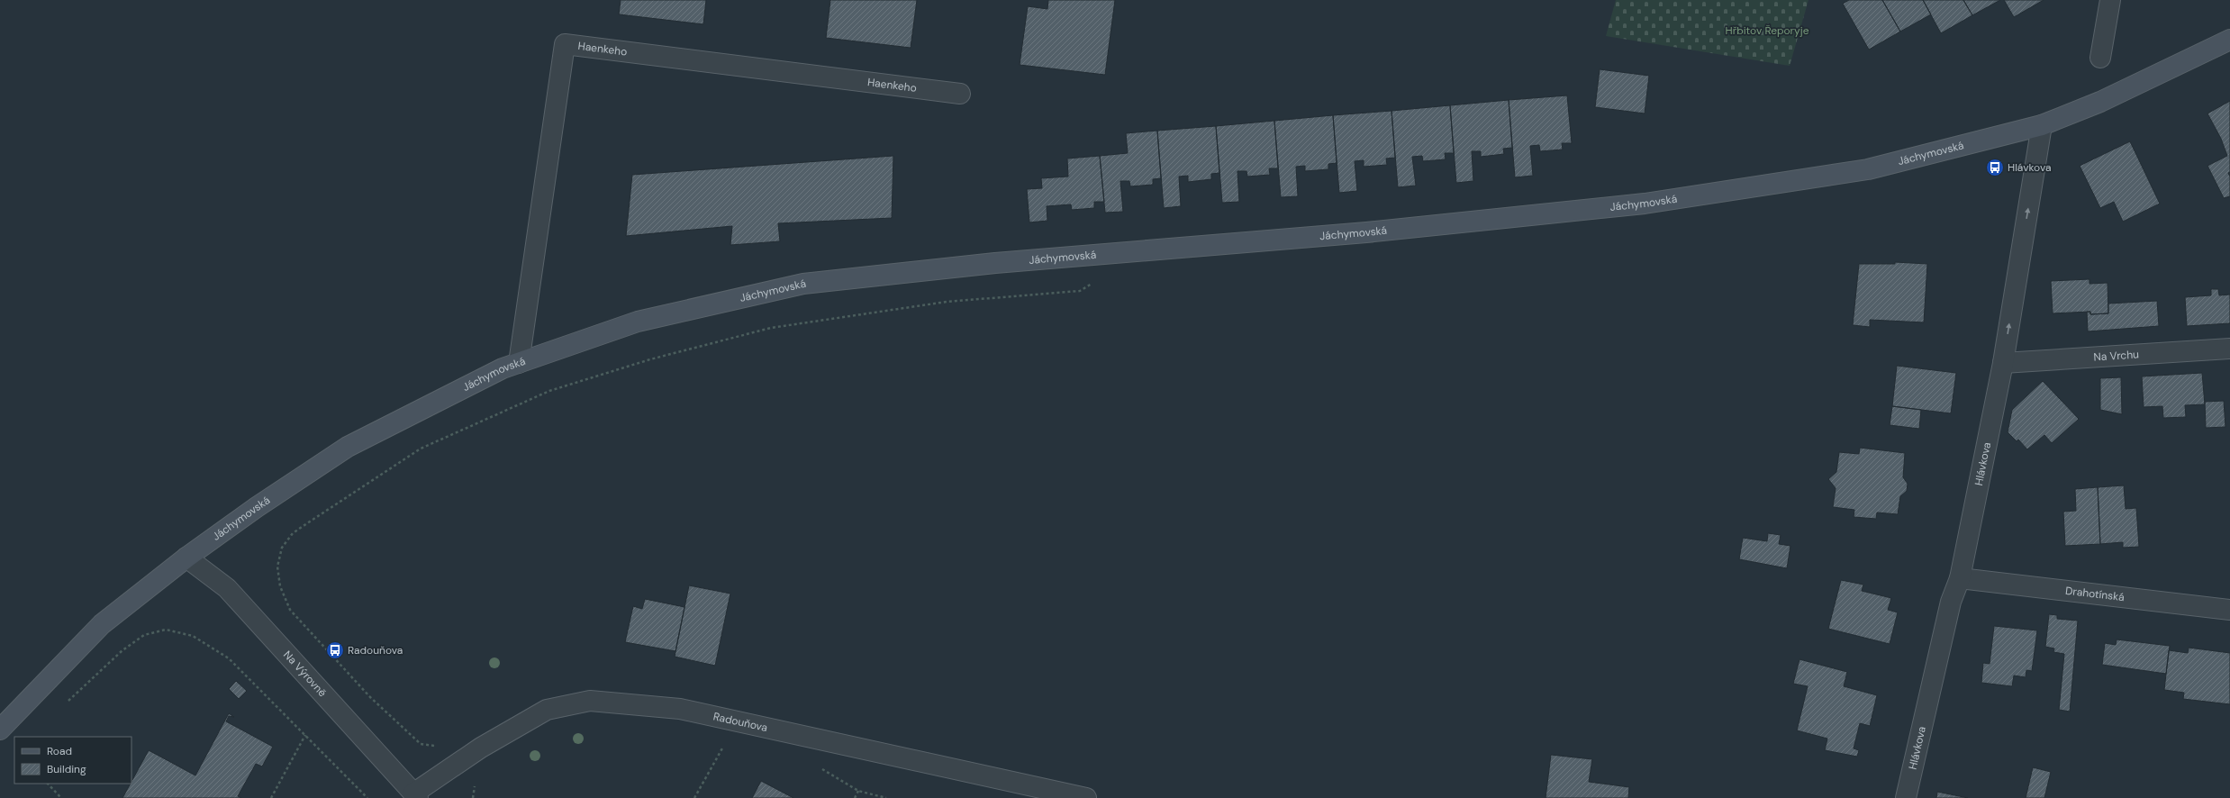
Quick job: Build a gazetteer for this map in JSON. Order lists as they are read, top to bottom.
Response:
{
  "streets": {
    "street": [
      "Haenkeho",
      "Jáchymovská",
      "Na Vrchu",
      "Hlávkova",
      "Drahotínská",
      "Na Výrovně",
      "Radouňova"
    ]
  },
  "crossings": [
    ["Haenkeho", "Jáchymovská"],
    ["Jáchymovská", "Hlávkova"],
    ["Jáchymovská", "Na Výrovně"],
    ["Na Vrchu", "Hlávkova"],
    ["Hlávkova", "Drahotínská"],
    ["Na Výrovně", "Radouňova"]
  ],
  "parks": ["Hřbitov Řeporyje"],
  "places": {
    "bus stop": ["Hlávkova", "Radouňova"]
  },
  "legend": ["Road", "Building"]
}
